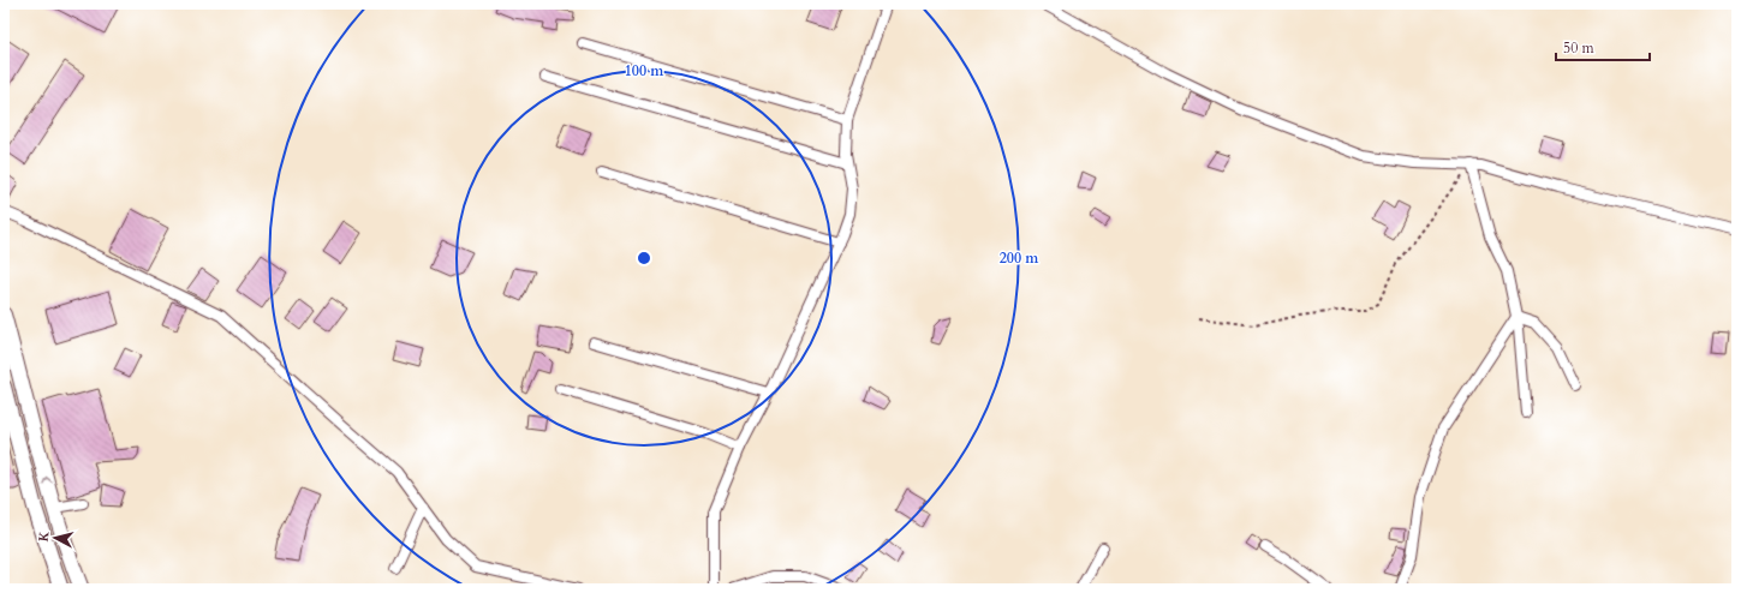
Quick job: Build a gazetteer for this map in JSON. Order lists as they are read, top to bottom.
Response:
{
  "scale_bar": "50 m",
  "north": "left",
  "rings": ["100 m", "200 m"]
}
